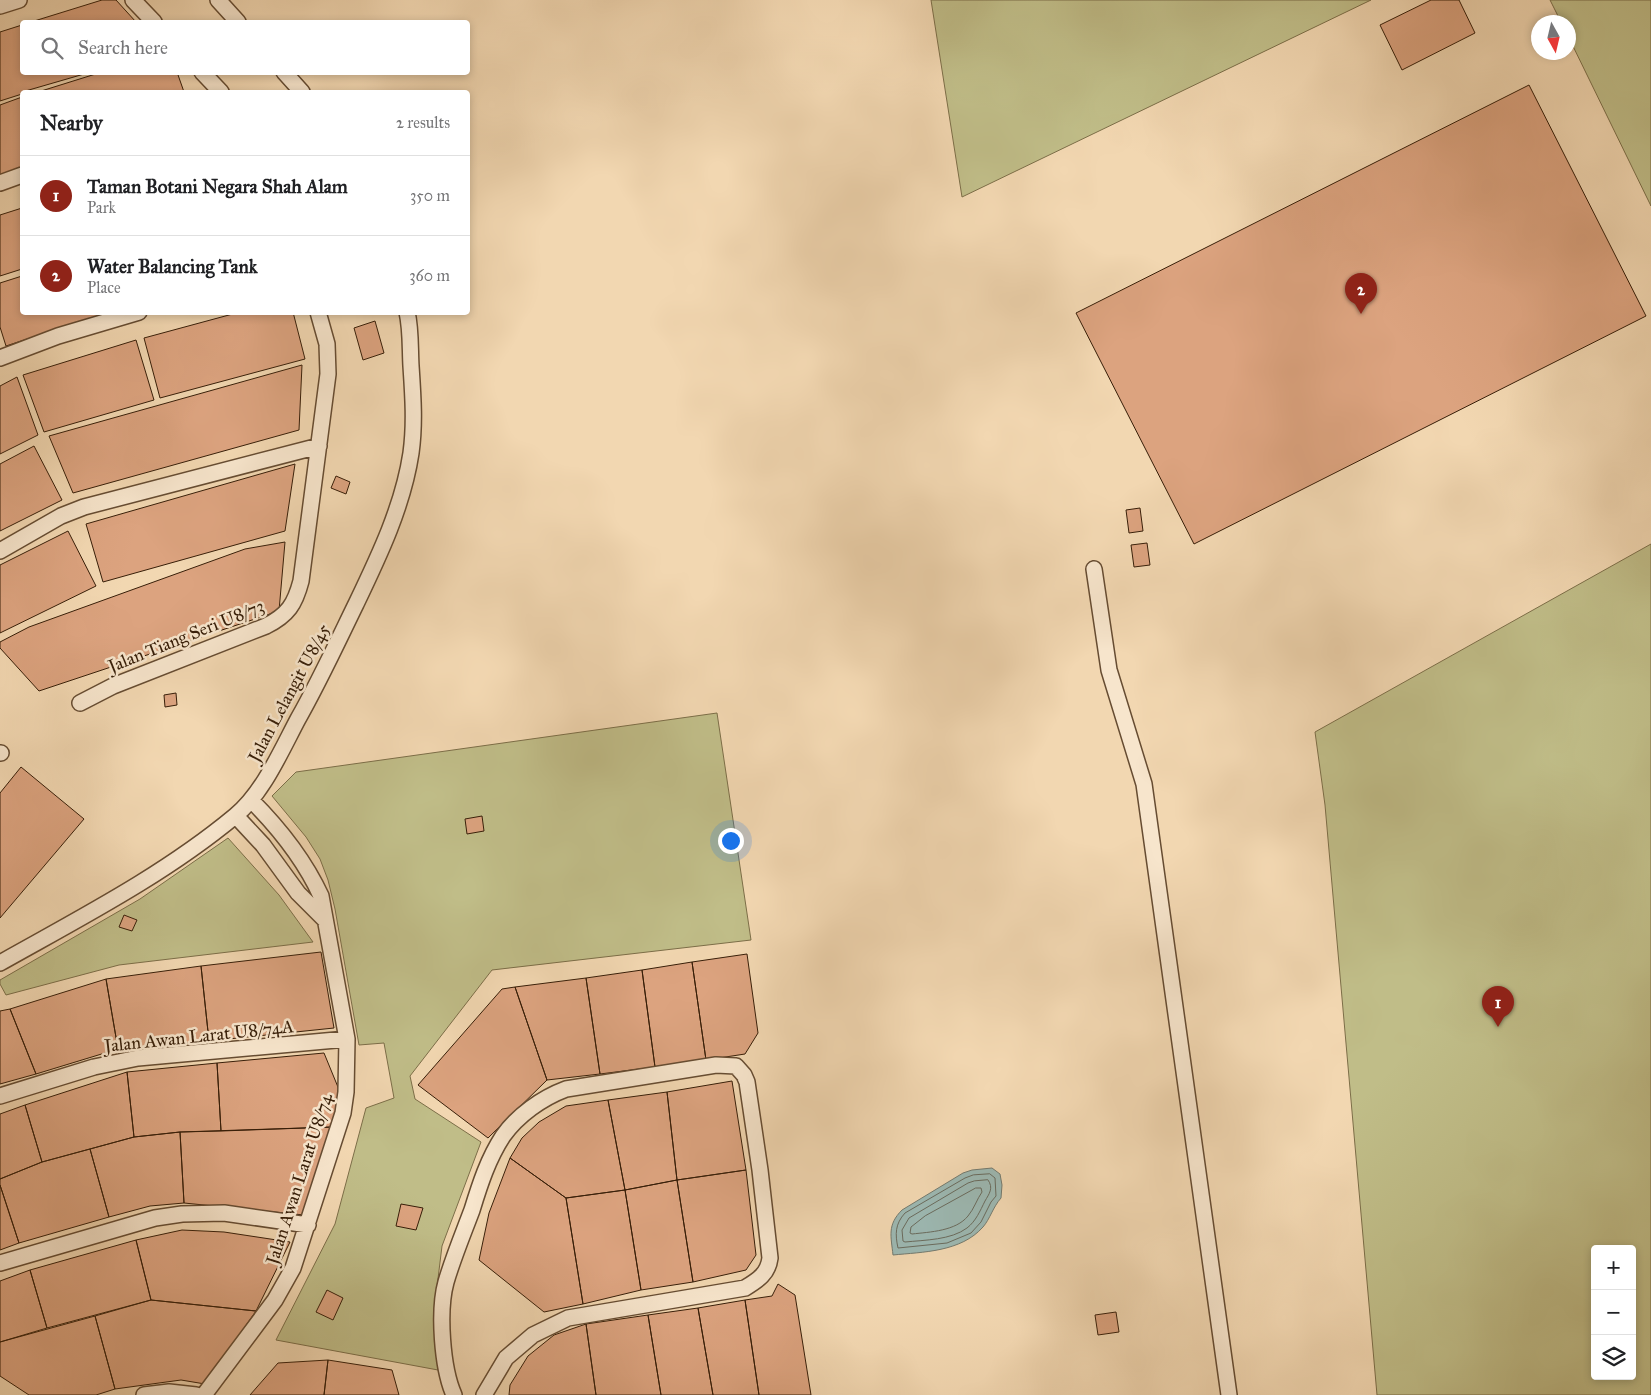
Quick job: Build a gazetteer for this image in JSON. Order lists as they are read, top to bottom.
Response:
{
  "streets": {
    "street": [
      "Jalan Tiang Seri U8/73",
      "Jalan Lelangit U8/45",
      "Jalan Awan Larat U8/74A",
      "Jalan Awan Larat U8/74"
    ]
  },
  "crossings": [
    ["Jalan Lelangit U8/45", "Jalan Awan Larat U8/74"],
    ["Jalan Awan Larat U8/74A", "Jalan Awan Larat U8/74"]
  ],
  "north": "bottom",
  "page": {
    "search": "Search here",
    "heading": ["Nearby", "2 results"],
    "list": [
      {
        "mark": "1",
        "name": "Taman Botani Negara Shah Alam",
        "note": "Park",
        "value": "350 m"
      },
      {
        "mark": "2",
        "name": "Water Balancing Tank",
        "note": "Place",
        "value": "360 m"
      }
    ],
    "pins": ["2", "1"],
    "map_buttons": ["+", "−"]
  }
}
